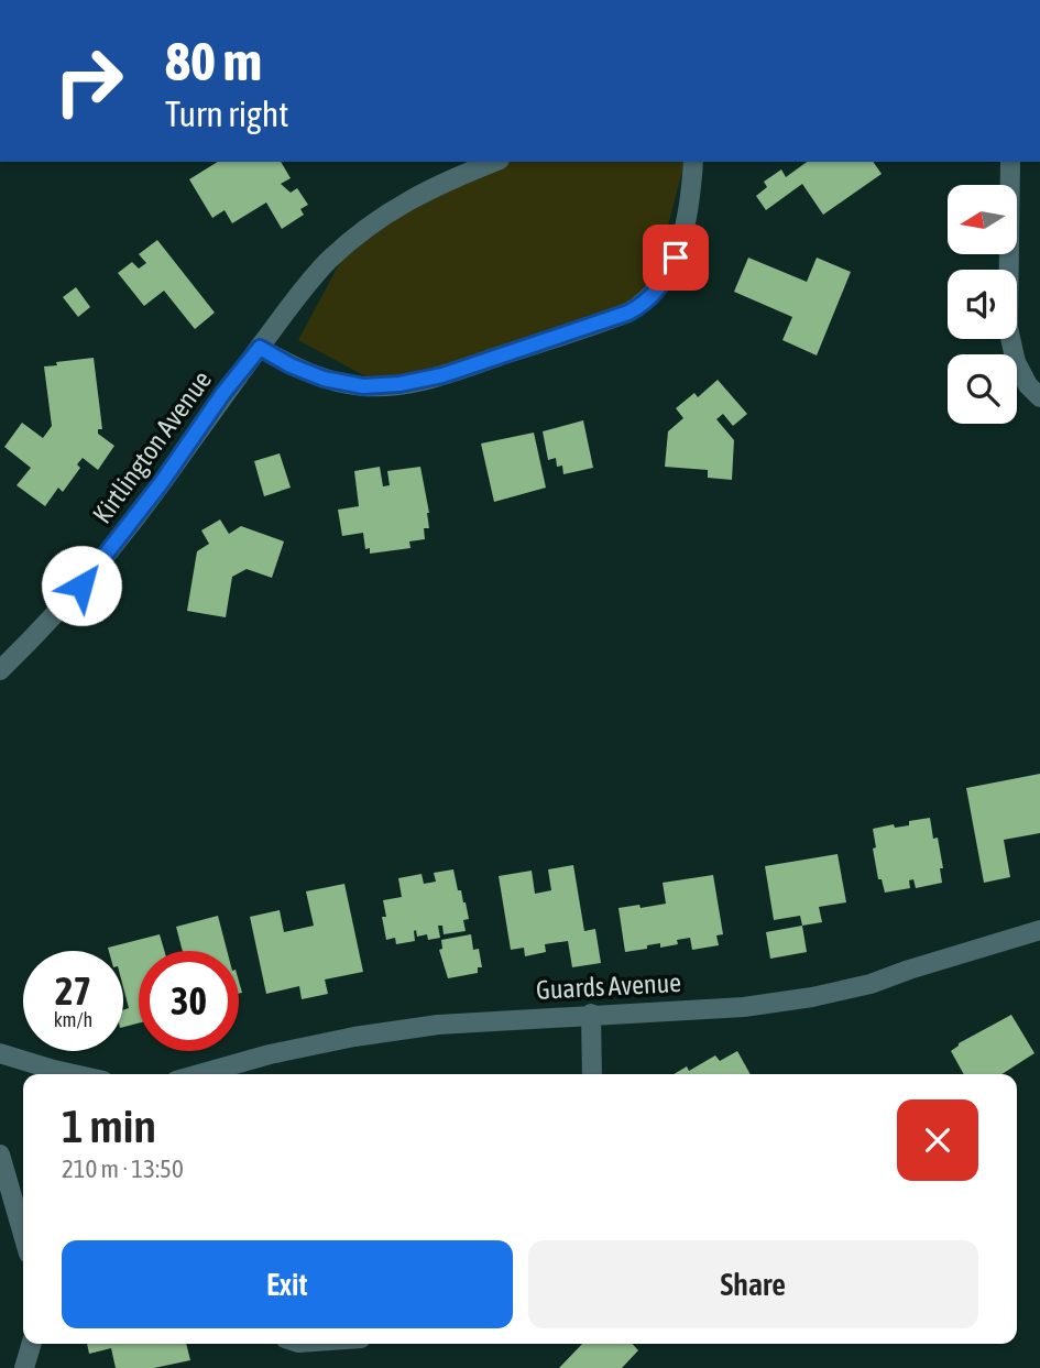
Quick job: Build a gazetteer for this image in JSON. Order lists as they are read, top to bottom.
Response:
{
  "streets": {
    "street": ["Kirtlington Avenue", "Guards Avenue"]
  },
  "north": "left",
  "page": {
    "turn": ["80 m", "Turn right"],
    "speed": "27 km/h",
    "limit": "30",
    "heading": ["1 min", "210 m · 13:50"],
    "buttons": ["Exit", "Share"]
  }
}
